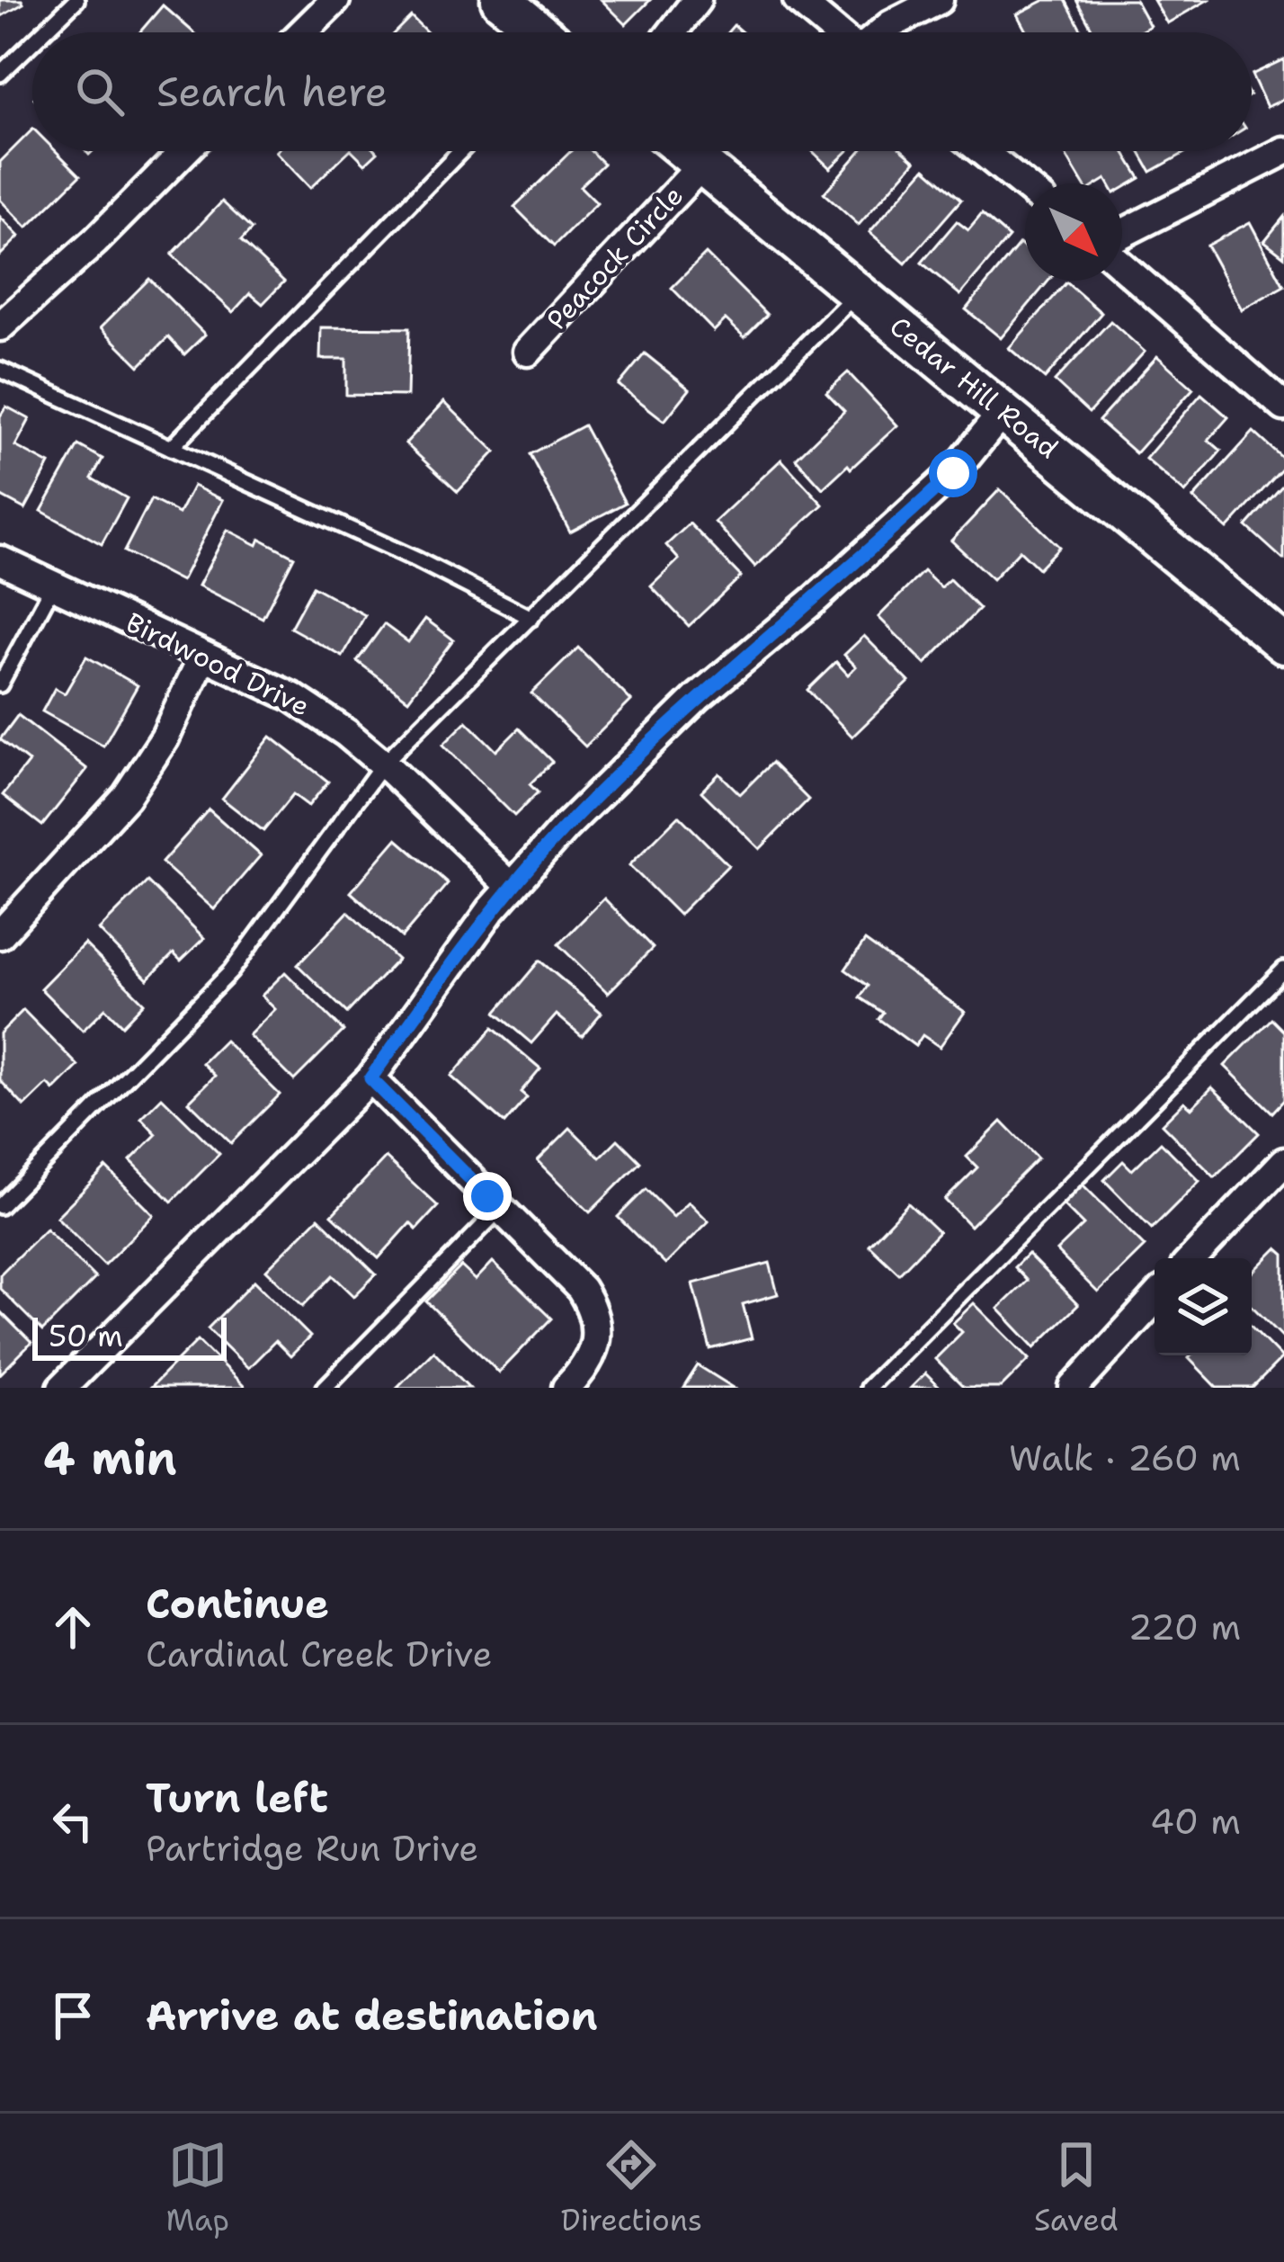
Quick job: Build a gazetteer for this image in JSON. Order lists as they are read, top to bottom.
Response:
{
  "streets": {
    "street": ["Peacock Circle", "Cedar Hill Road", "Birdwood Drive"]
  },
  "crossings": [
    ["Peacock Circle", "Cedar Hill Road"]
  ],
  "scale_bar": "50 m",
  "north": "bottom right",
  "page": {
    "search": "Search here",
    "scale": "50 m",
    "heading": ["4 min", "Walk · 260 m"],
    "list": [
      ["Continue", "Cardinal Creek Drive", "220 m"],
      ["Turn left", "Partridge Run Drive", "40 m"],
      "Arrive at destination"
    ],
    "nav": ["Map", "Directions", "Saved"]
  }
}
